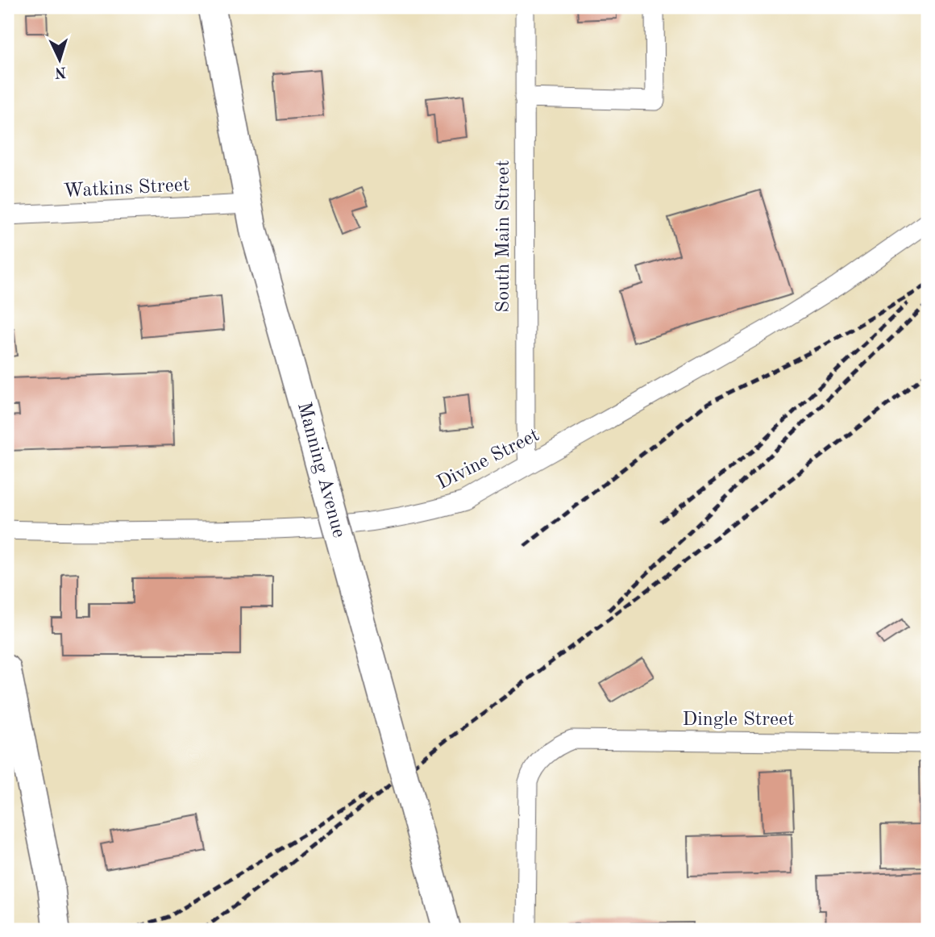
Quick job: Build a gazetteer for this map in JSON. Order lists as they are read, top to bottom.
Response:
{
  "streets": {
    "main road": ["Manning Avenue"],
    "street": [
      "Watkins Street",
      "South Main Street",
      "Divine Street",
      "Dingle Street"
    ]
  },
  "crossings": [
    ["Watkins Street", "Manning Avenue"],
    ["South Main Street", "Divine Street"]
  ],
  "north": "bottom"
}
